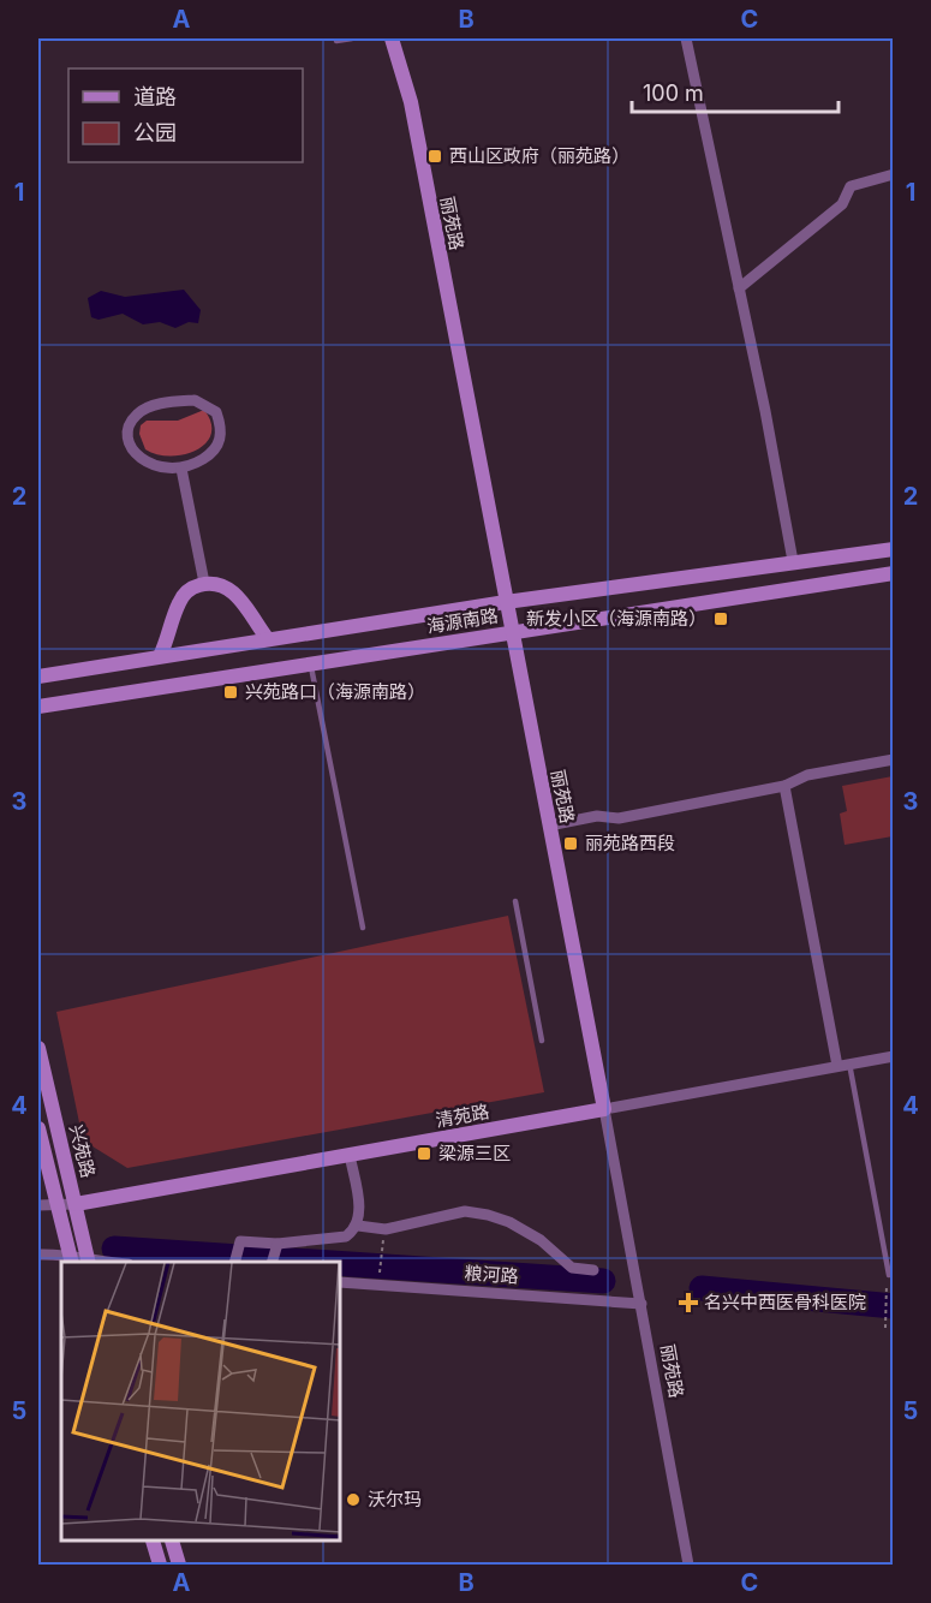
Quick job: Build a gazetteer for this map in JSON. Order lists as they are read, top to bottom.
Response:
{
  "streets": {
    "main road": [
      "丽苑路",
      "海源南路",
      "清苑路",
      "兴苑路"
    ],
    "street": ["粮河路"]
  },
  "crossings": [
    ["丽苑路", "海源南路"],
    ["丽苑路", "清苑路"],
    ["丽苑路", "粮河路"],
    ["清苑路", "兴苑路"]
  ],
  "places": {
    "transit": [
      "西山区政府（丽苑路）",
      "新发小区（海源南路）",
      "兴苑路口（海源南路）",
      "丽苑路西段",
      "梁源三区"
    ],
    "health": ["名兴中西医骨科医院"],
    "other": ["沃尔玛"]
  },
  "legend": ["道路", "公园"],
  "scale_bar": "100 m",
  "grid": {
    "columns": ["A", "B", "C"],
    "rows": [
      "1",
      "2",
      "3",
      "4",
      "5"
    ]
  }
}
